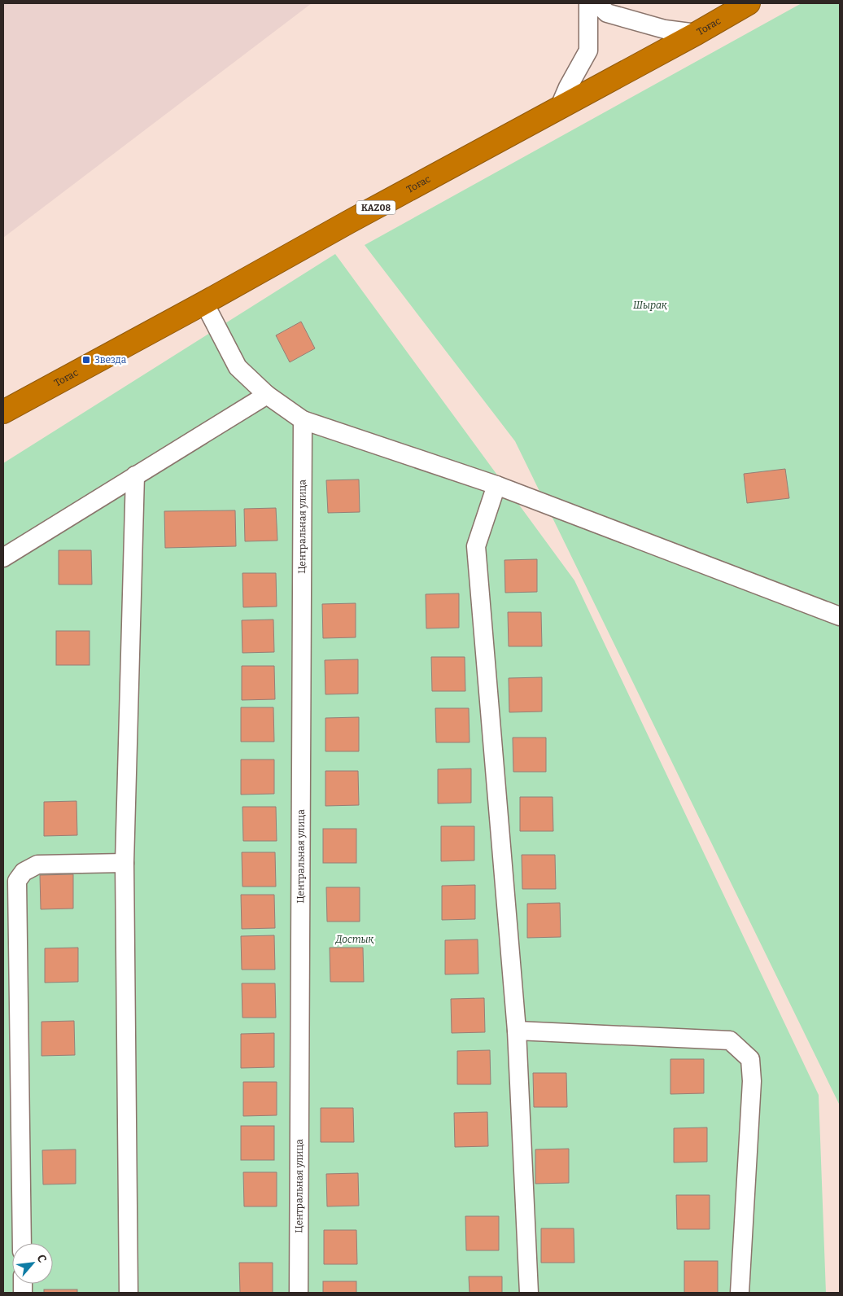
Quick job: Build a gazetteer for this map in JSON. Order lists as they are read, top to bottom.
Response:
{
  "streets": {
    "highway": ["Тоғас", "KAZ08"],
    "street": ["Центральная улица"]
  },
  "parks": ["Шырақ", "Достық"],
  "places": {
    "transit": ["Звезда"]
  },
  "north": "top right"
}
